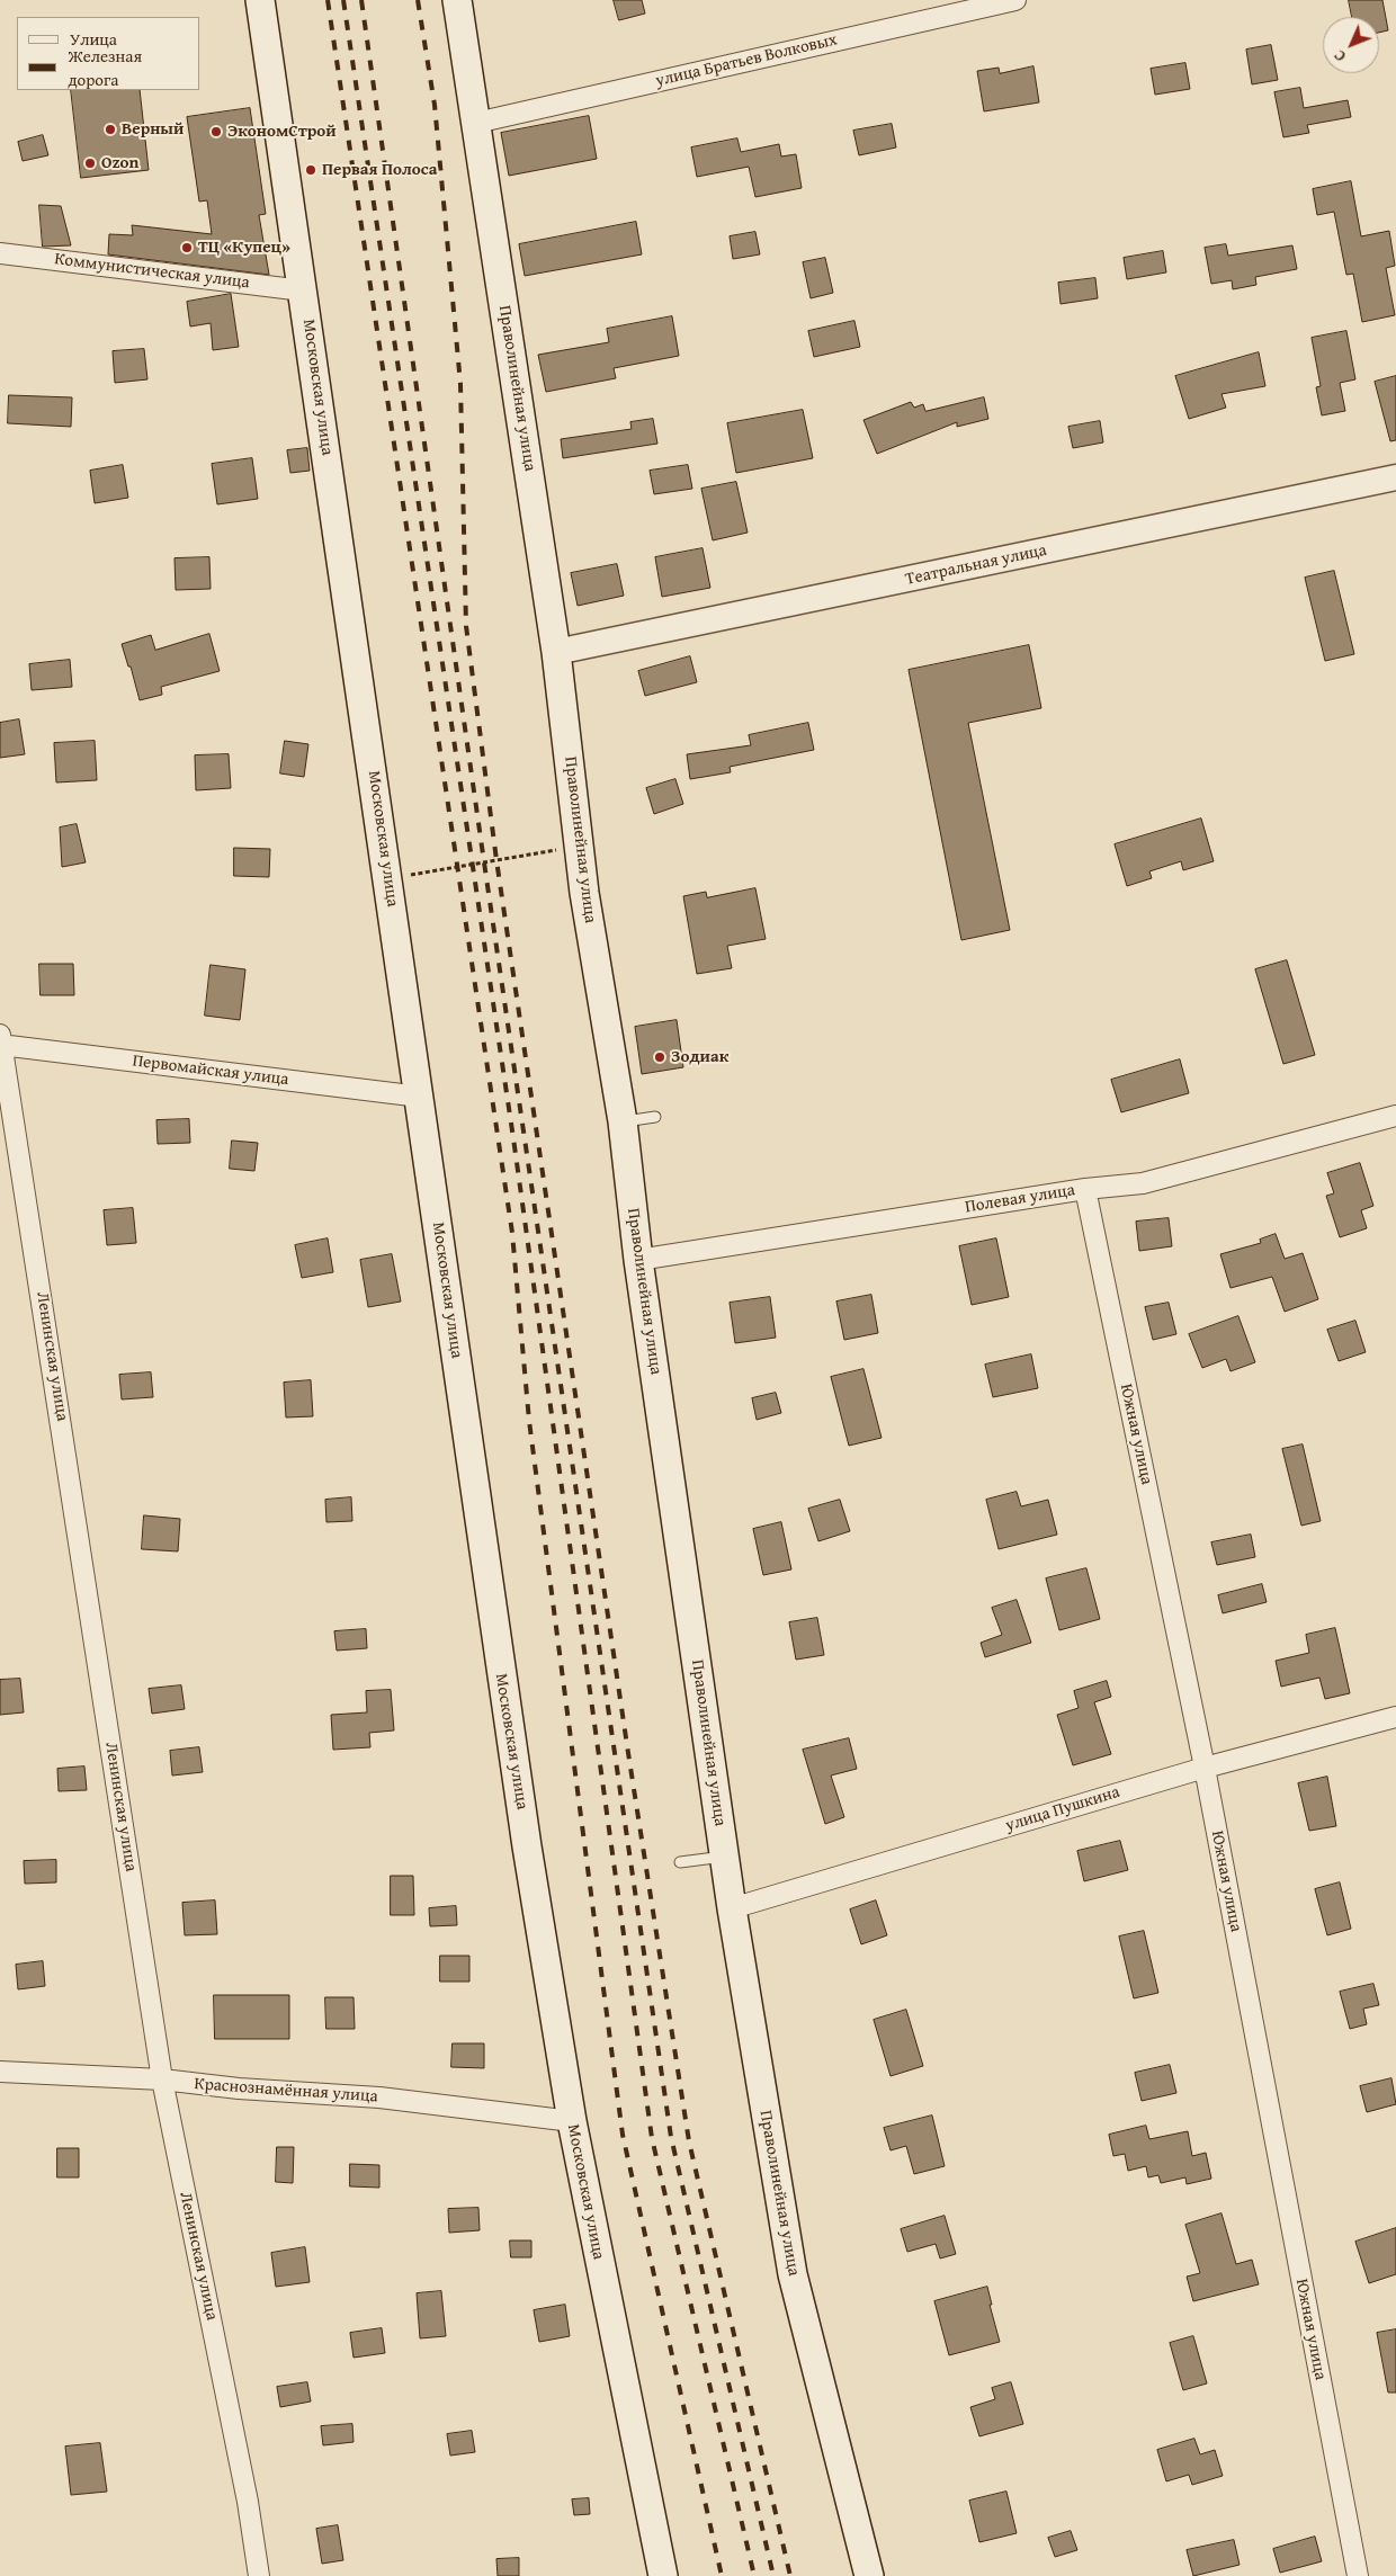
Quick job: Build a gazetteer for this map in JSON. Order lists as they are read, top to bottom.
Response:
{
  "streets": {
    "main road": ["Московская улица", "Праволинейная улица"],
    "street": [
      "улица Братьев Волковых",
      "Коммунистическая улица",
      "Театральная улица",
      "Первомайская улица",
      "Полевая улица",
      "Ленинская улица",
      "Южная улица",
      "улица Пушкина",
      "Краснознамённая улица"
    ]
  },
  "crossings": [
    ["улица Братьев Волковых", "Праволинейная улица"],
    ["Коммунистическая улица", "Московская улица"],
    ["Московская улица", "Первомайская улица"],
    ["Московская улица", "Краснознамённая улица"],
    ["Праволинейная улица", "Театральная улица"],
    ["Праволинейная улица", "Полевая улица"],
    ["Праволинейная улица", "улица Пушкина"],
    ["Первомайская улица", "Ленинская улица"],
    ["Полевая улица", "Южная улица"],
    ["Ленинская улица", "Краснознамённая улица"],
    ["Южная улица", "улица Пушкина"]
  ],
  "places": [
    "Верный",
    "ЭкономСтрой",
    "Ozon",
    "Первая Полоса",
    "ТЦ «Купец»",
    "Зодиак"
  ],
  "legend": ["Улица", "Железная дорога"],
  "north": "bottom left"
}
